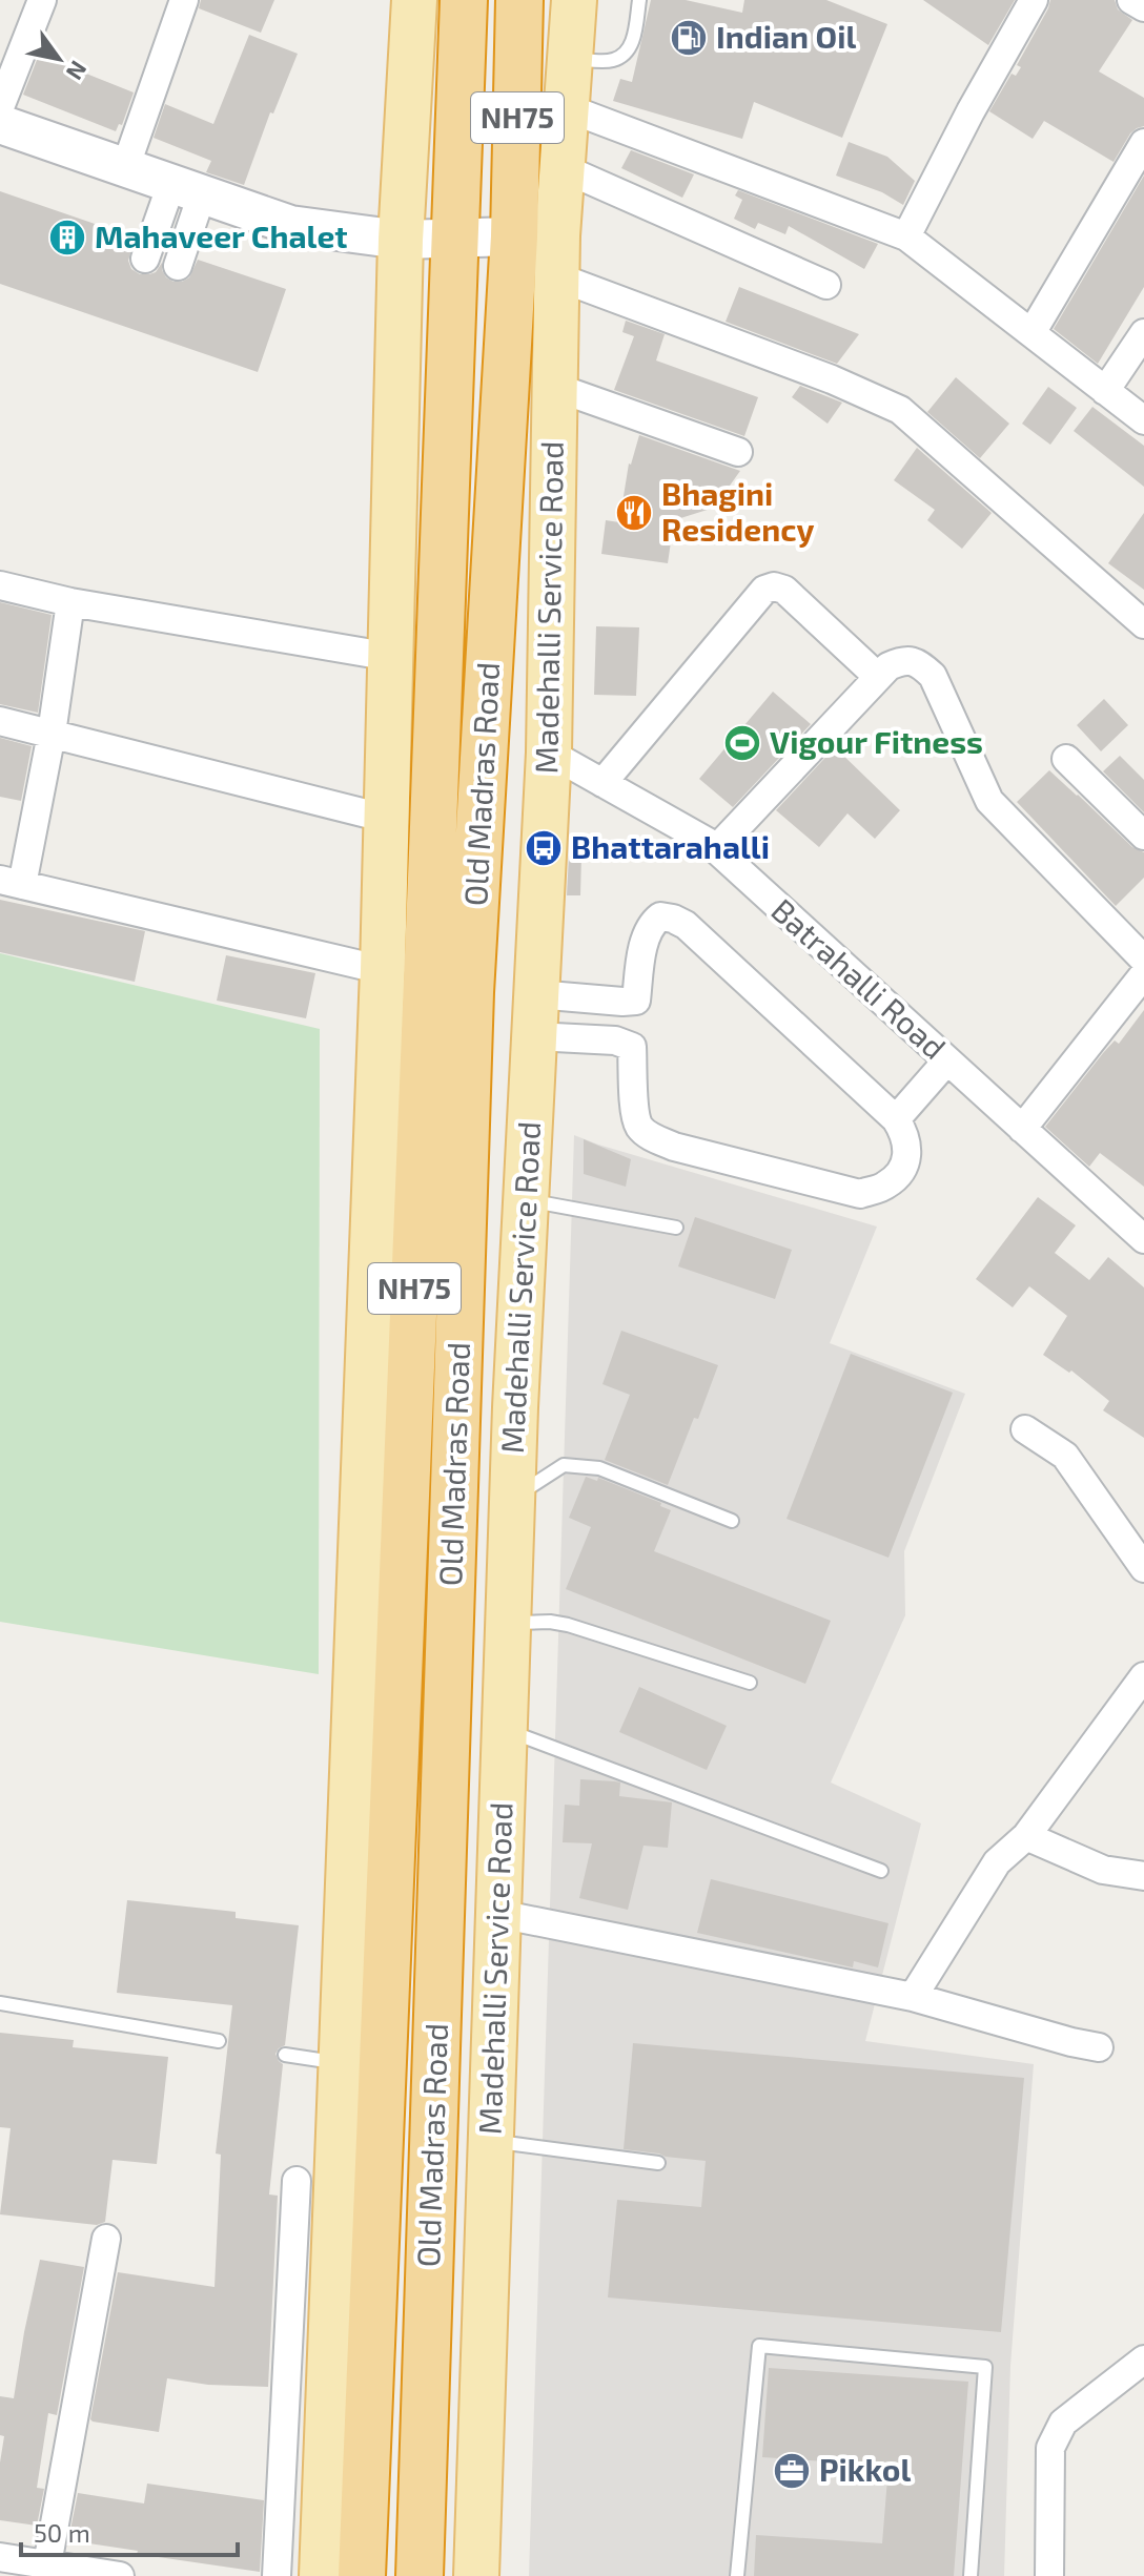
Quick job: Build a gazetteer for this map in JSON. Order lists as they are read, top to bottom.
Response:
{
  "streets": {
    "highway": ["NH75", "Old Madras Road"],
    "main road": ["Madehalli Service Road"],
    "street": ["Batrahalli Road"]
  },
  "crossings": [
    ["Madehalli Service Road", "Batrahalli Road"]
  ],
  "places": {
    "fuel station": ["Indian Oil"],
    "building": ["Mahaveer Chalet"],
    "restaurant": ["Bhagini Residency"],
    "sports": ["Vigour Fitness"],
    "bus stop": ["Bhattarahalli"],
    "office": ["Pikkol"]
  },
  "scale_bar": "50 m",
  "north": "bottom right"
}
